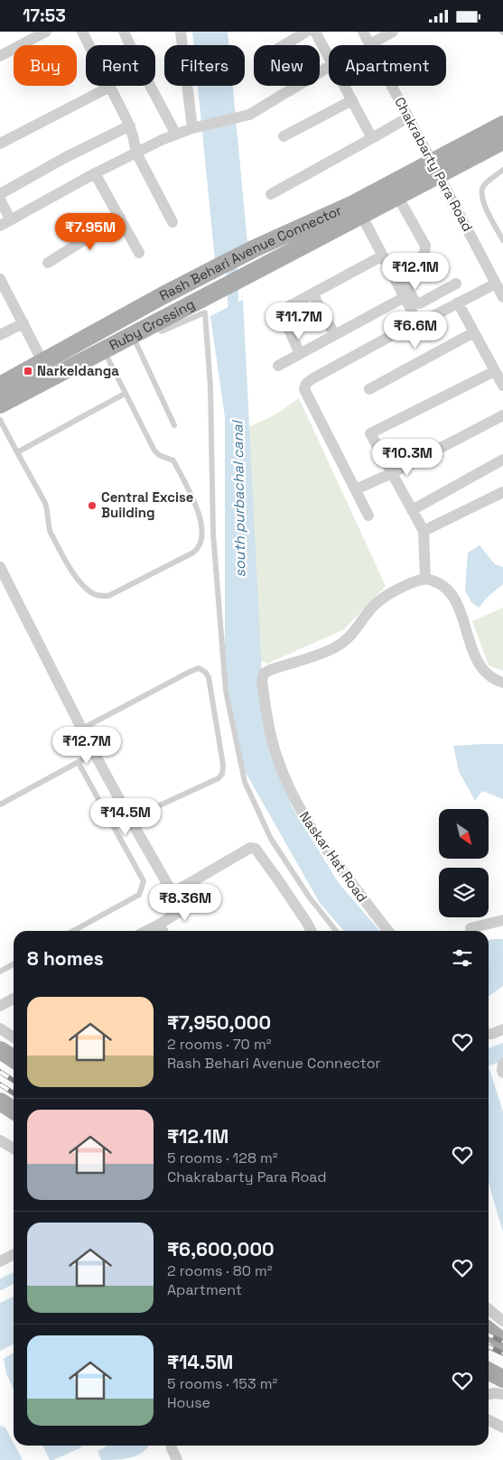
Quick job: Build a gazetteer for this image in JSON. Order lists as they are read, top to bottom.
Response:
{
  "streets": {
    "main road": ["Rash Behari Avenue Connector", "Ruby Crossing"],
    "street": ["Chakrabarty Para Road", "Naskar Hat Road"]
  },
  "crossings": [
    ["Chakrabarty Para Road", "Rash Behari Avenue Connector"],
    ["Rash Behari Avenue Connector", "Ruby Crossing"]
  ],
  "water": ["south purbachal canal"],
  "places": {
    "transit": ["Narkeldanga"],
    "other": ["Central Excise Building"]
  },
  "north": "bottom right",
  "page": {
    "status": "17:53",
    "chip": [
      "Buy",
      "Rent",
      "Filters",
      "New",
      "Apartment"
    ],
    "price": [
      "₹7.95M",
      "₹12.1M",
      "₹11.7M",
      "₹6.6M",
      "₹10.3M",
      "₹12.7M",
      "₹14.5M",
      "₹8.36M"
    ],
    "heading": "8 homes",
    "list": [
      {
        "name": "₹7,950,000",
        "note": "2 rooms · 70 m² · Rash Behari Avenue Connector"
      },
      {
        "name": "₹12.1M",
        "note": "5 rooms · 128 m² · Chakrabarty Para Road"
      },
      {
        "name": "₹6,600,000",
        "note": "2 rooms · 80 m² · Apartment"
      },
      {
        "name": "₹14.5M",
        "note": "5 rooms · 153 m² · House"
      }
    ]
  }
}
